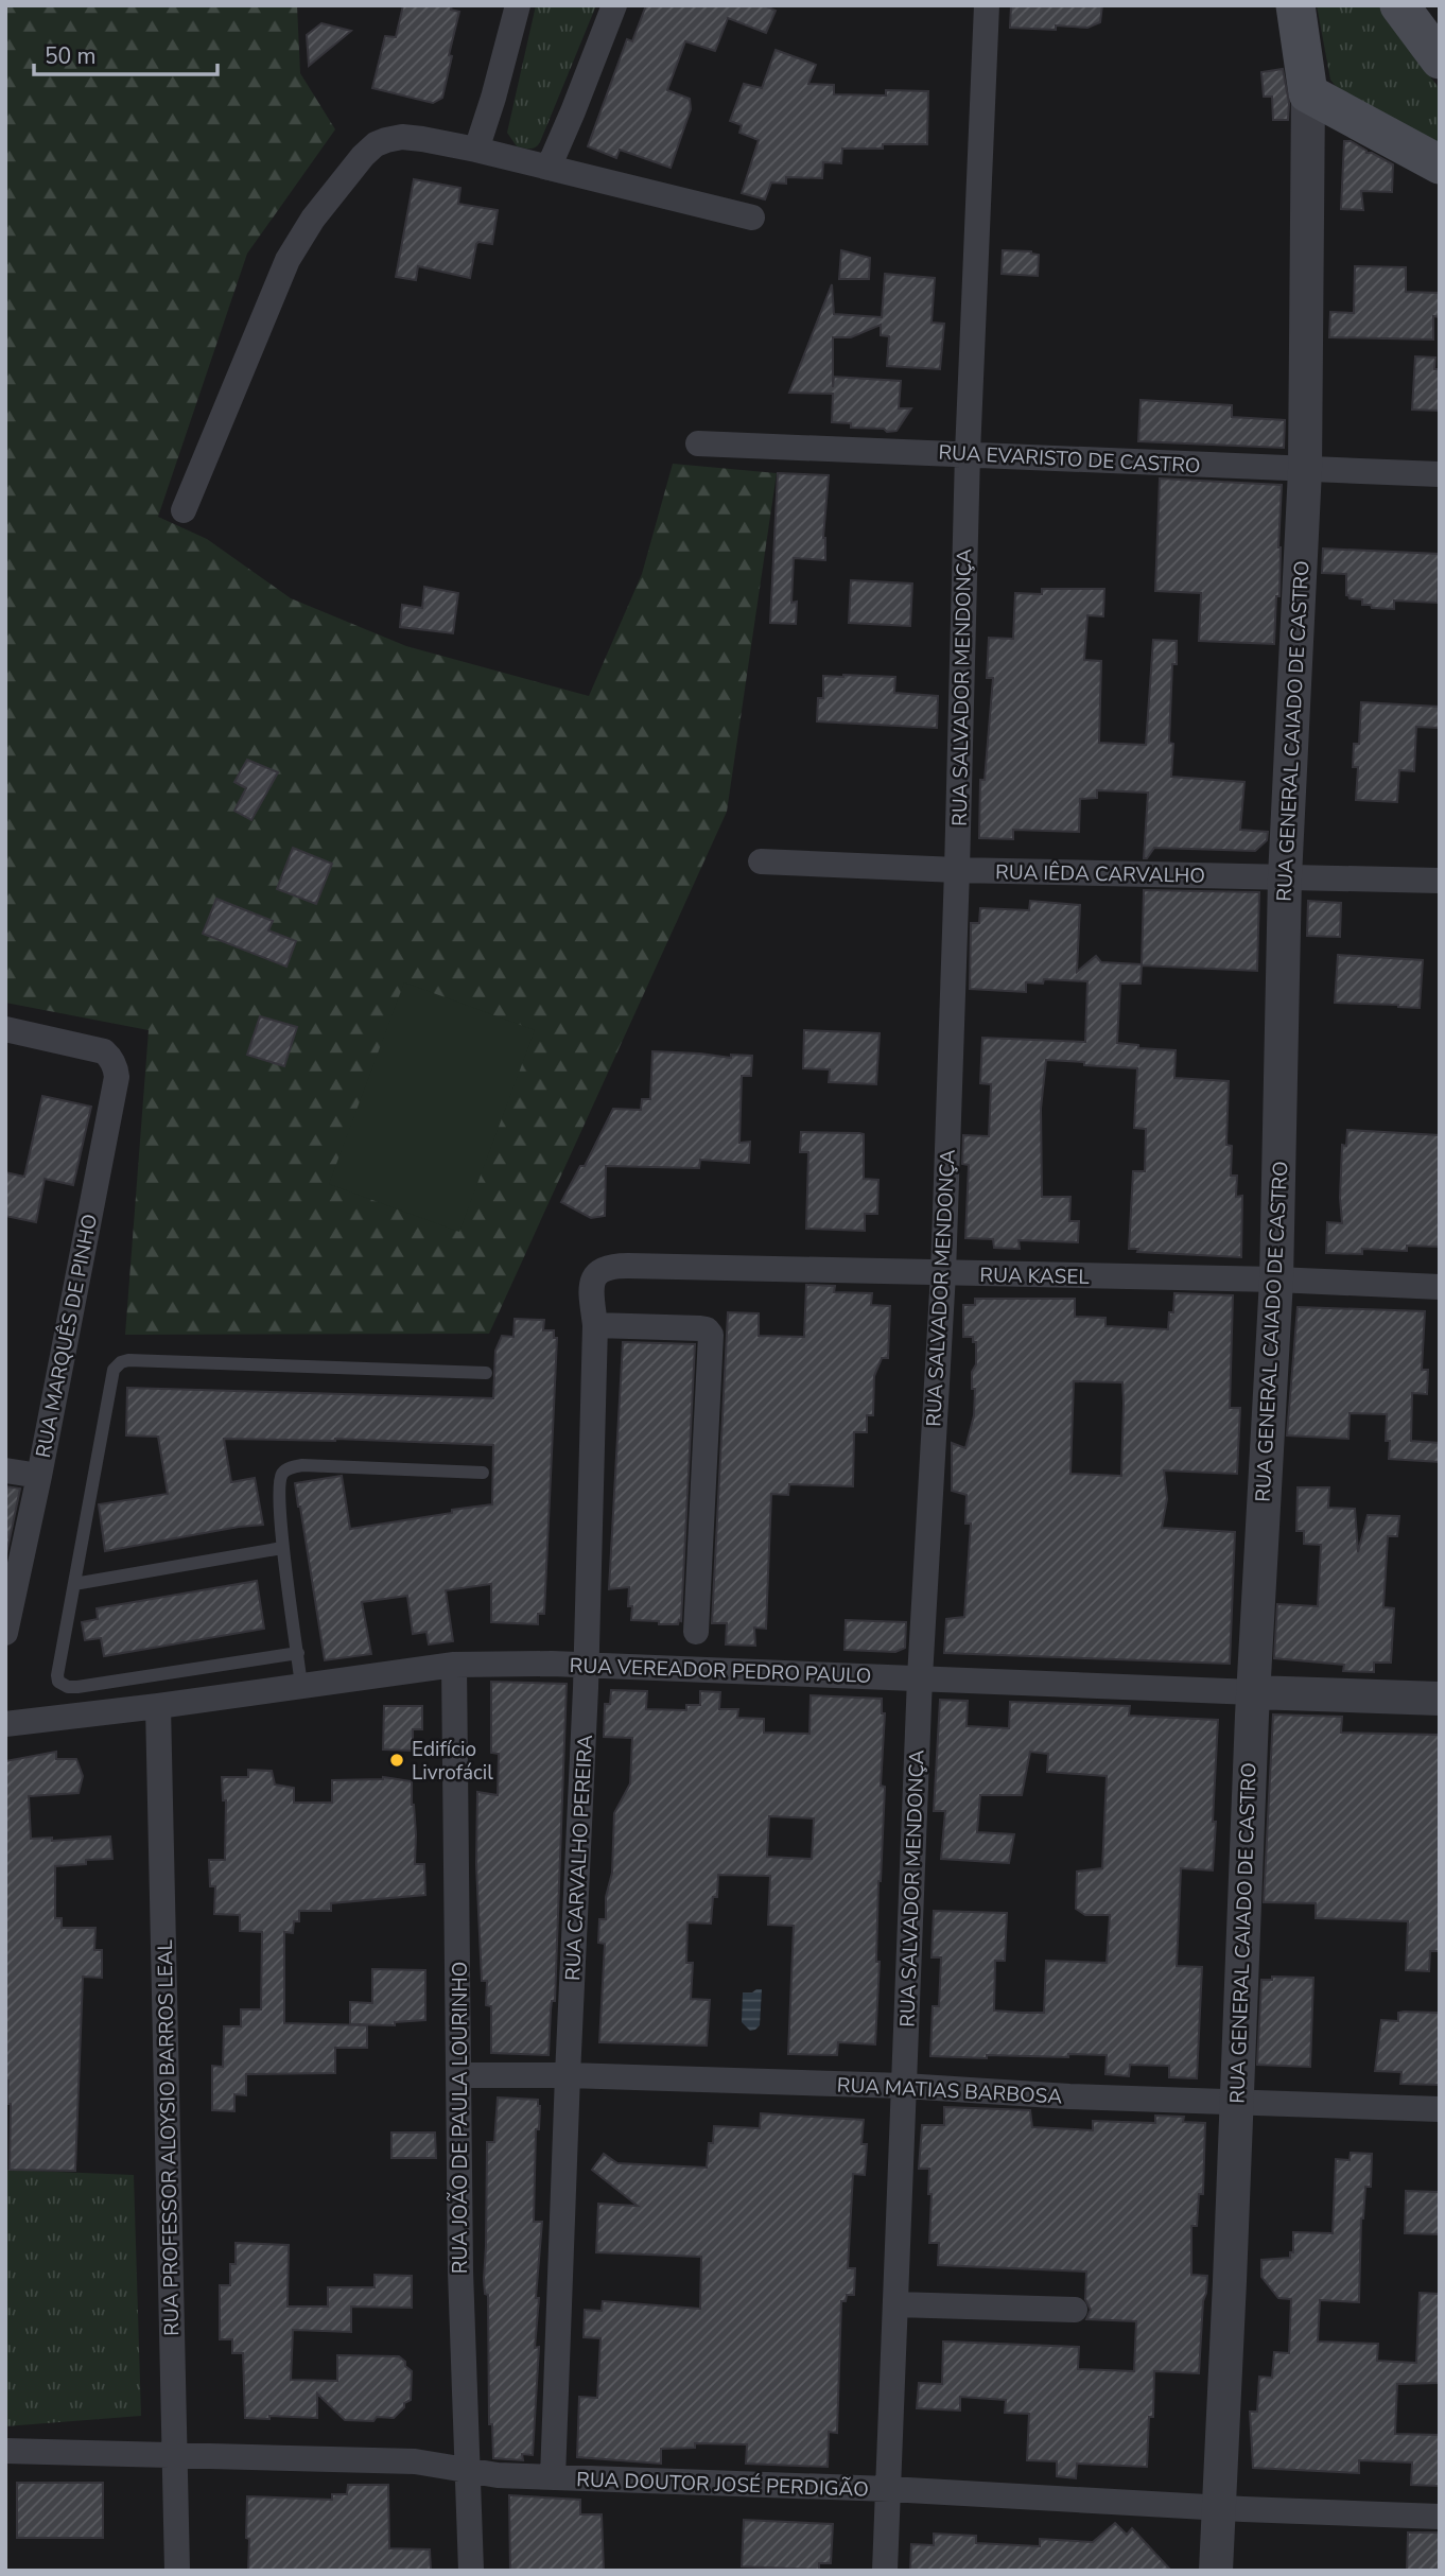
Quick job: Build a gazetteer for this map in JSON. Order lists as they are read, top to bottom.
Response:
{
  "streets": {
    "street": [
      "RUA EVARISTO DE CASTRO",
      "RUA SALVADOR MENDONÇA",
      "RUA GENERAL CAIADO DE CASTRO",
      "RUA IÊDA CARVALHO",
      "RUA KASEL",
      "RUA MARQUÊS DE PINHO",
      "RUA VEREADOR PEDRO PAULO",
      "RUA CARVALHO PEREIRA",
      "RUA MATIAS BARBOSA",
      "RUA JOÃO DE PAULA LOURINHO",
      "RUA PROFESSOR ALOYSIO BARROS LEAL",
      "RUA DOUTOR JOSÉ PERDIGÃO"
    ]
  },
  "crossings": [
    ["RUA EVARISTO DE CASTRO", "RUA SALVADOR MENDONÇA"],
    ["RUA EVARISTO DE CASTRO", "RUA GENERAL CAIADO DE CASTRO"],
    ["RUA SALVADOR MENDONÇA", "RUA IÊDA CARVALHO"],
    ["RUA SALVADOR MENDONÇA", "RUA KASEL"],
    ["RUA SALVADOR MENDONÇA", "RUA VEREADOR PEDRO PAULO"],
    ["RUA SALVADOR MENDONÇA", "RUA MATIAS BARBOSA"],
    ["RUA SALVADOR MENDONÇA", "RUA DOUTOR JOSÉ PERDIGÃO"],
    ["RUA GENERAL CAIADO DE CASTRO", "RUA IÊDA CARVALHO"],
    ["RUA GENERAL CAIADO DE CASTRO", "RUA KASEL"],
    ["RUA GENERAL CAIADO DE CASTRO", "RUA VEREADOR PEDRO PAULO"],
    ["RUA GENERAL CAIADO DE CASTRO", "RUA MATIAS BARBOSA"],
    ["RUA GENERAL CAIADO DE CASTRO", "RUA DOUTOR JOSÉ PERDIGÃO"],
    ["RUA KASEL", "RUA CARVALHO PEREIRA"],
    ["RUA VEREADOR PEDRO PAULO", "RUA CARVALHO PEREIRA"],
    ["RUA VEREADOR PEDRO PAULO", "RUA JOÃO DE PAULA LOURINHO"],
    ["RUA VEREADOR PEDRO PAULO", "RUA PROFESSOR ALOYSIO BARROS LEAL"],
    ["RUA CARVALHO PEREIRA", "RUA MATIAS BARBOSA"],
    ["RUA CARVALHO PEREIRA", "RUA DOUTOR JOSÉ PERDIGÃO"],
    ["RUA MATIAS BARBOSA", "RUA JOÃO DE PAULA LOURINHO"],
    ["RUA JOÃO DE PAULA LOURINHO", "RUA DOUTOR JOSÉ PERDIGÃO"],
    ["RUA PROFESSOR ALOYSIO BARROS LEAL", "RUA DOUTOR JOSÉ PERDIGÃO"]
  ],
  "places": ["Edifício Livrofácil"],
  "scale_bar": "50 m"
}
